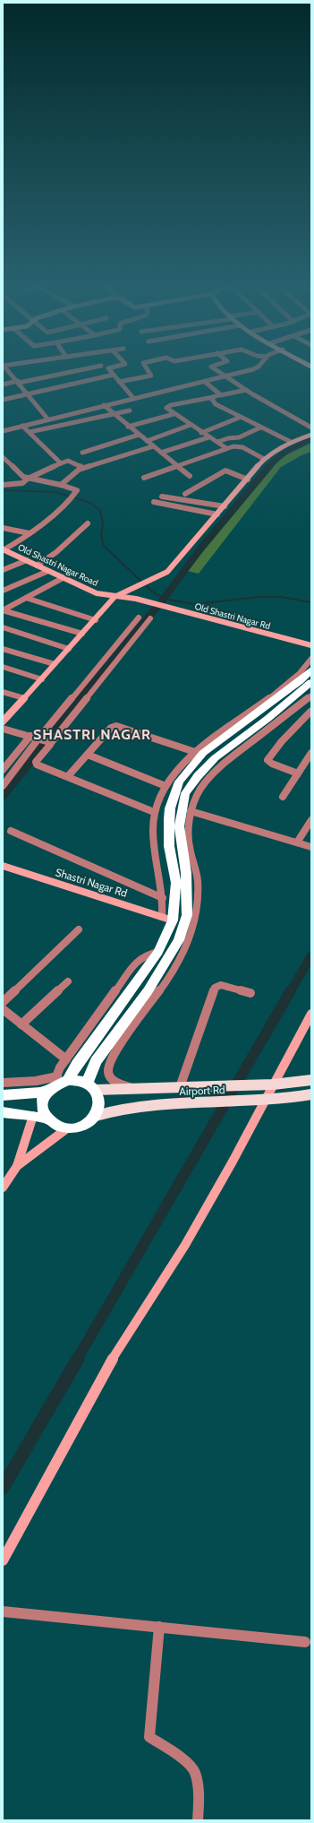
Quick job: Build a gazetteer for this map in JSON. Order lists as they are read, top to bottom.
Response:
{
  "streets": {
    "main road": ["Airport Rd"],
    "street": ["Old Shastri Nagar Road", "Old Shastri Nagar Rd", "Shastri Nagar Rd"]
  },
  "crossings": [
    ["Old Shastri Nagar Road", "Old Shastri Nagar Rd"]
  ],
  "districts": ["SHASTRI NAGAR"]
}
